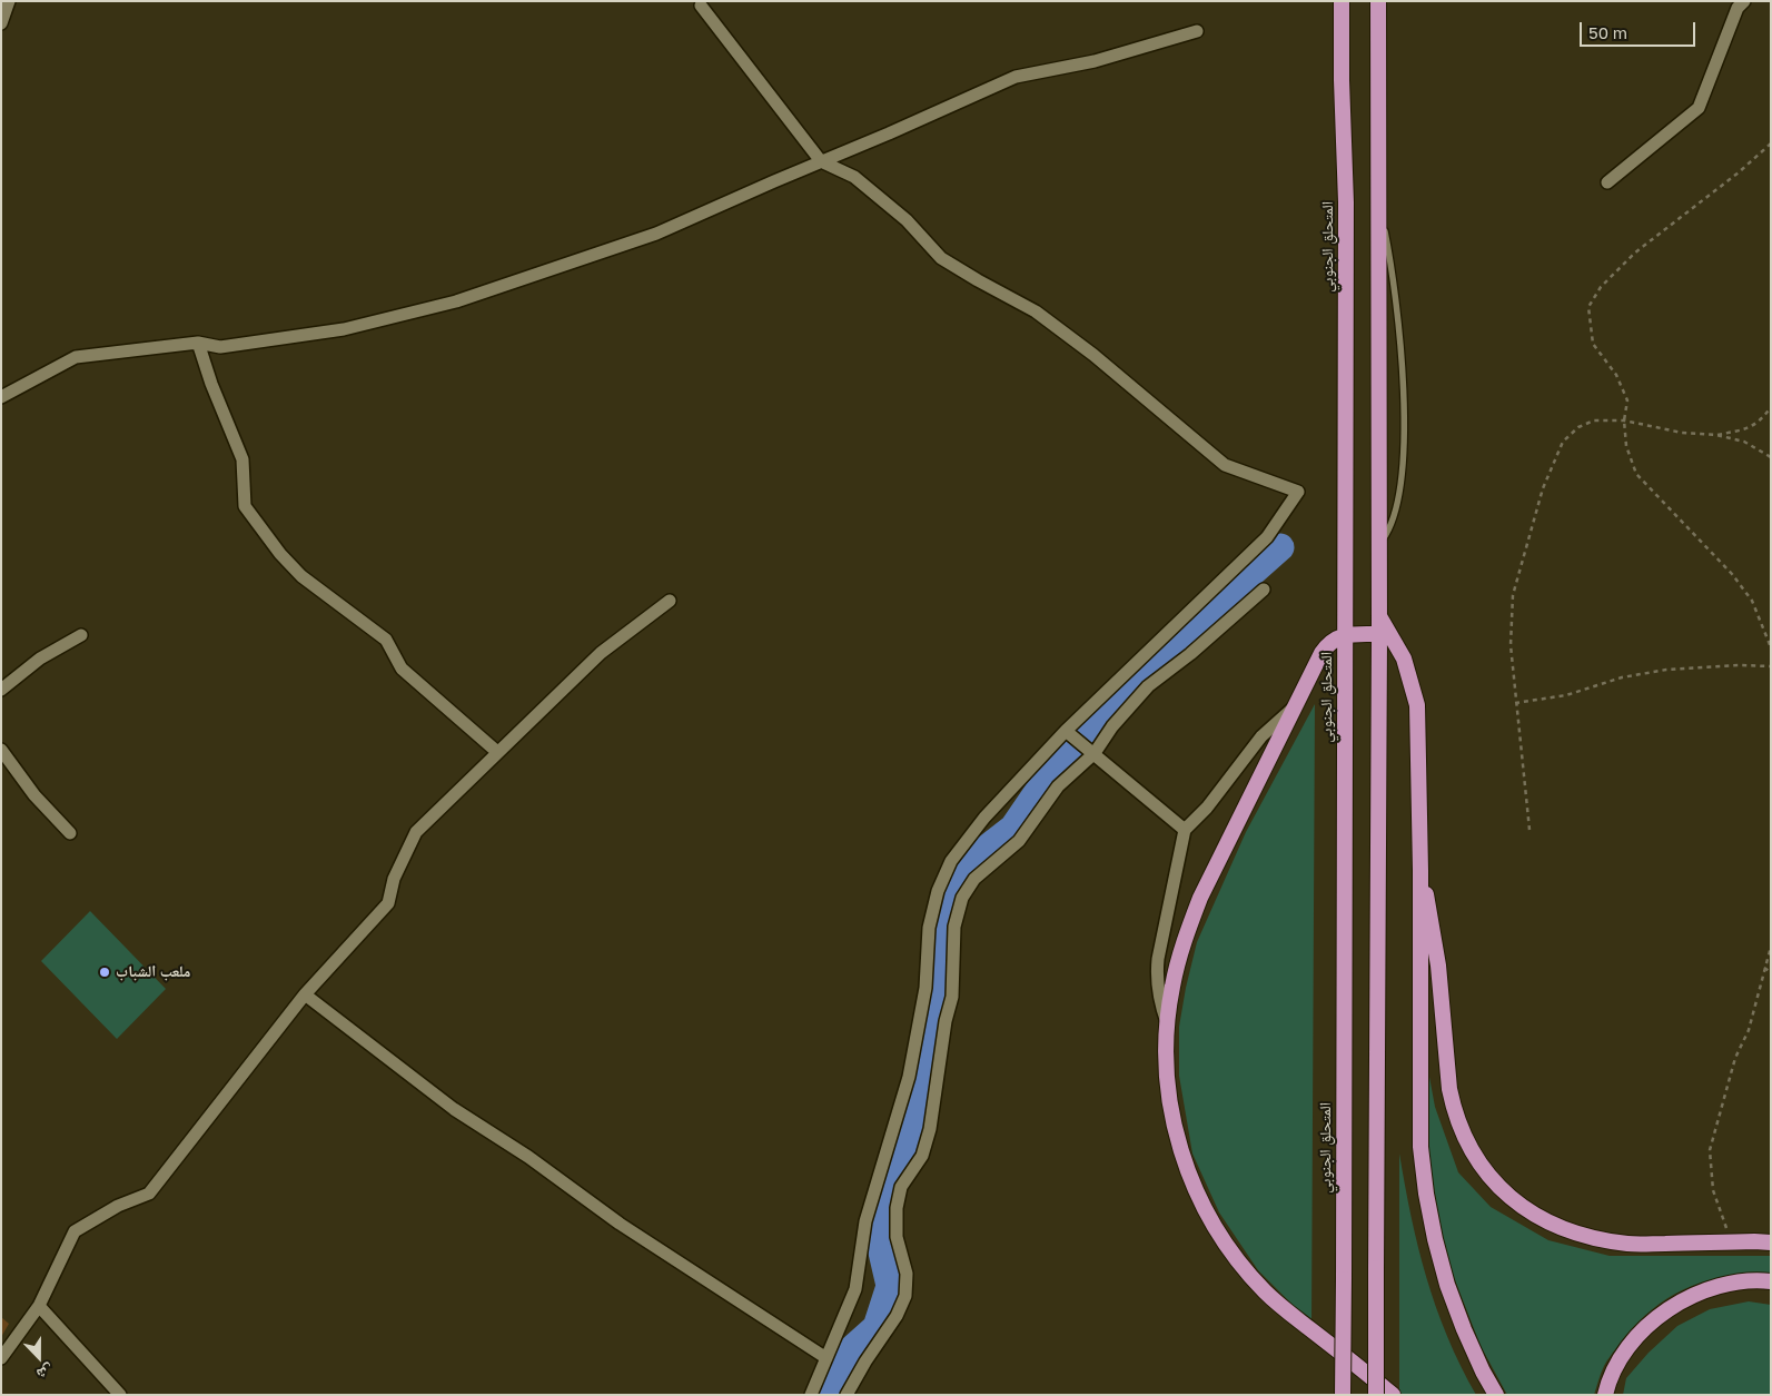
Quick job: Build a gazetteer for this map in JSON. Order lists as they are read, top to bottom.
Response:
{
  "streets": {
    "highway": ["المتحلق الجنوبي"]
  },
  "places": ["ملعب الشباب"],
  "scale_bar": "50 m",
  "north": "bottom"
}
